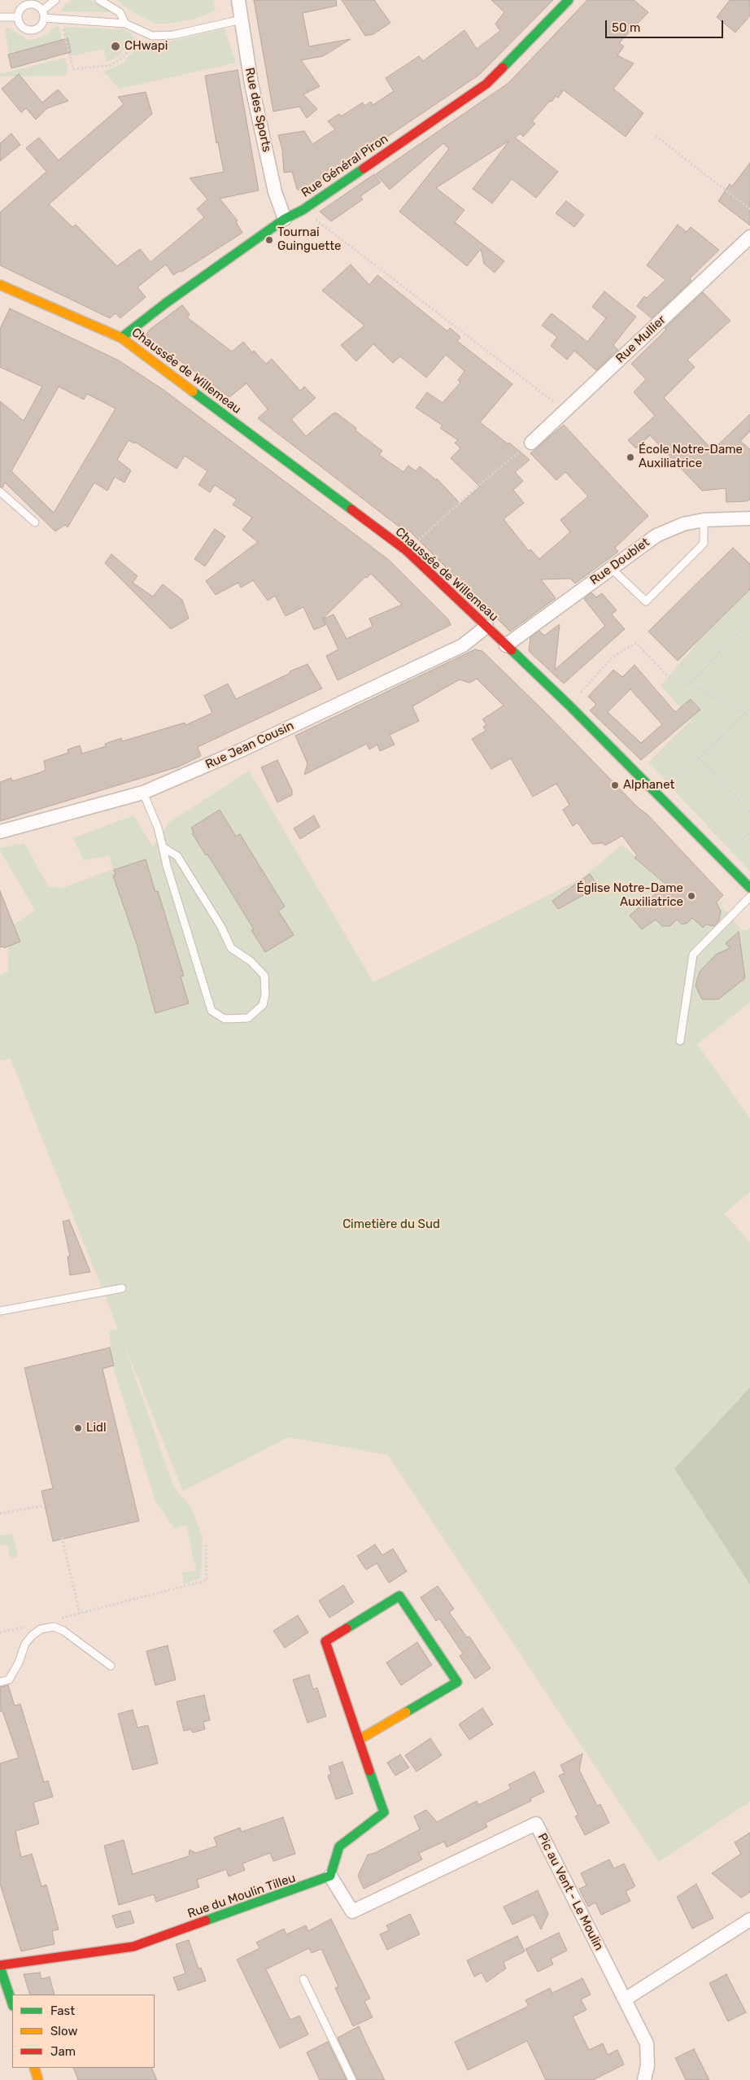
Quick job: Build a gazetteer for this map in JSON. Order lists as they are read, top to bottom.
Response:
{
  "streets": {
    "street": [
      "Rue des Sports",
      "Rue Général Piron",
      "Rue Mullier",
      "Chaussée de Willemeau",
      "Rue Doublet",
      "Rue Jean Cousin",
      "Pic au Vent - Le Moulin",
      "Rue du Moulin Tilleu"
    ]
  },
  "crossings": [
    ["Rue des Sports", "Rue Général Piron"],
    ["Rue Général Piron", "Chaussée de Willemeau"],
    ["Chaussée de Willemeau", "Rue Doublet"],
    ["Chaussée de Willemeau", "Rue Jean Cousin"],
    ["Pic au Vent - Le Moulin", "Rue du Moulin Tilleu"]
  ],
  "parks": ["Cimetière du Sud"],
  "places": [
    "CHwapi",
    "Tournai Guinguette",
    "École Notre-Dame Auxiliatrice",
    "Alphanet",
    "Église Notre-Dame Auxiliatrice",
    "Lidl"
  ],
  "legend": ["Fast", "Slow", "Jam"],
  "scale_bar": "50 m"
}
